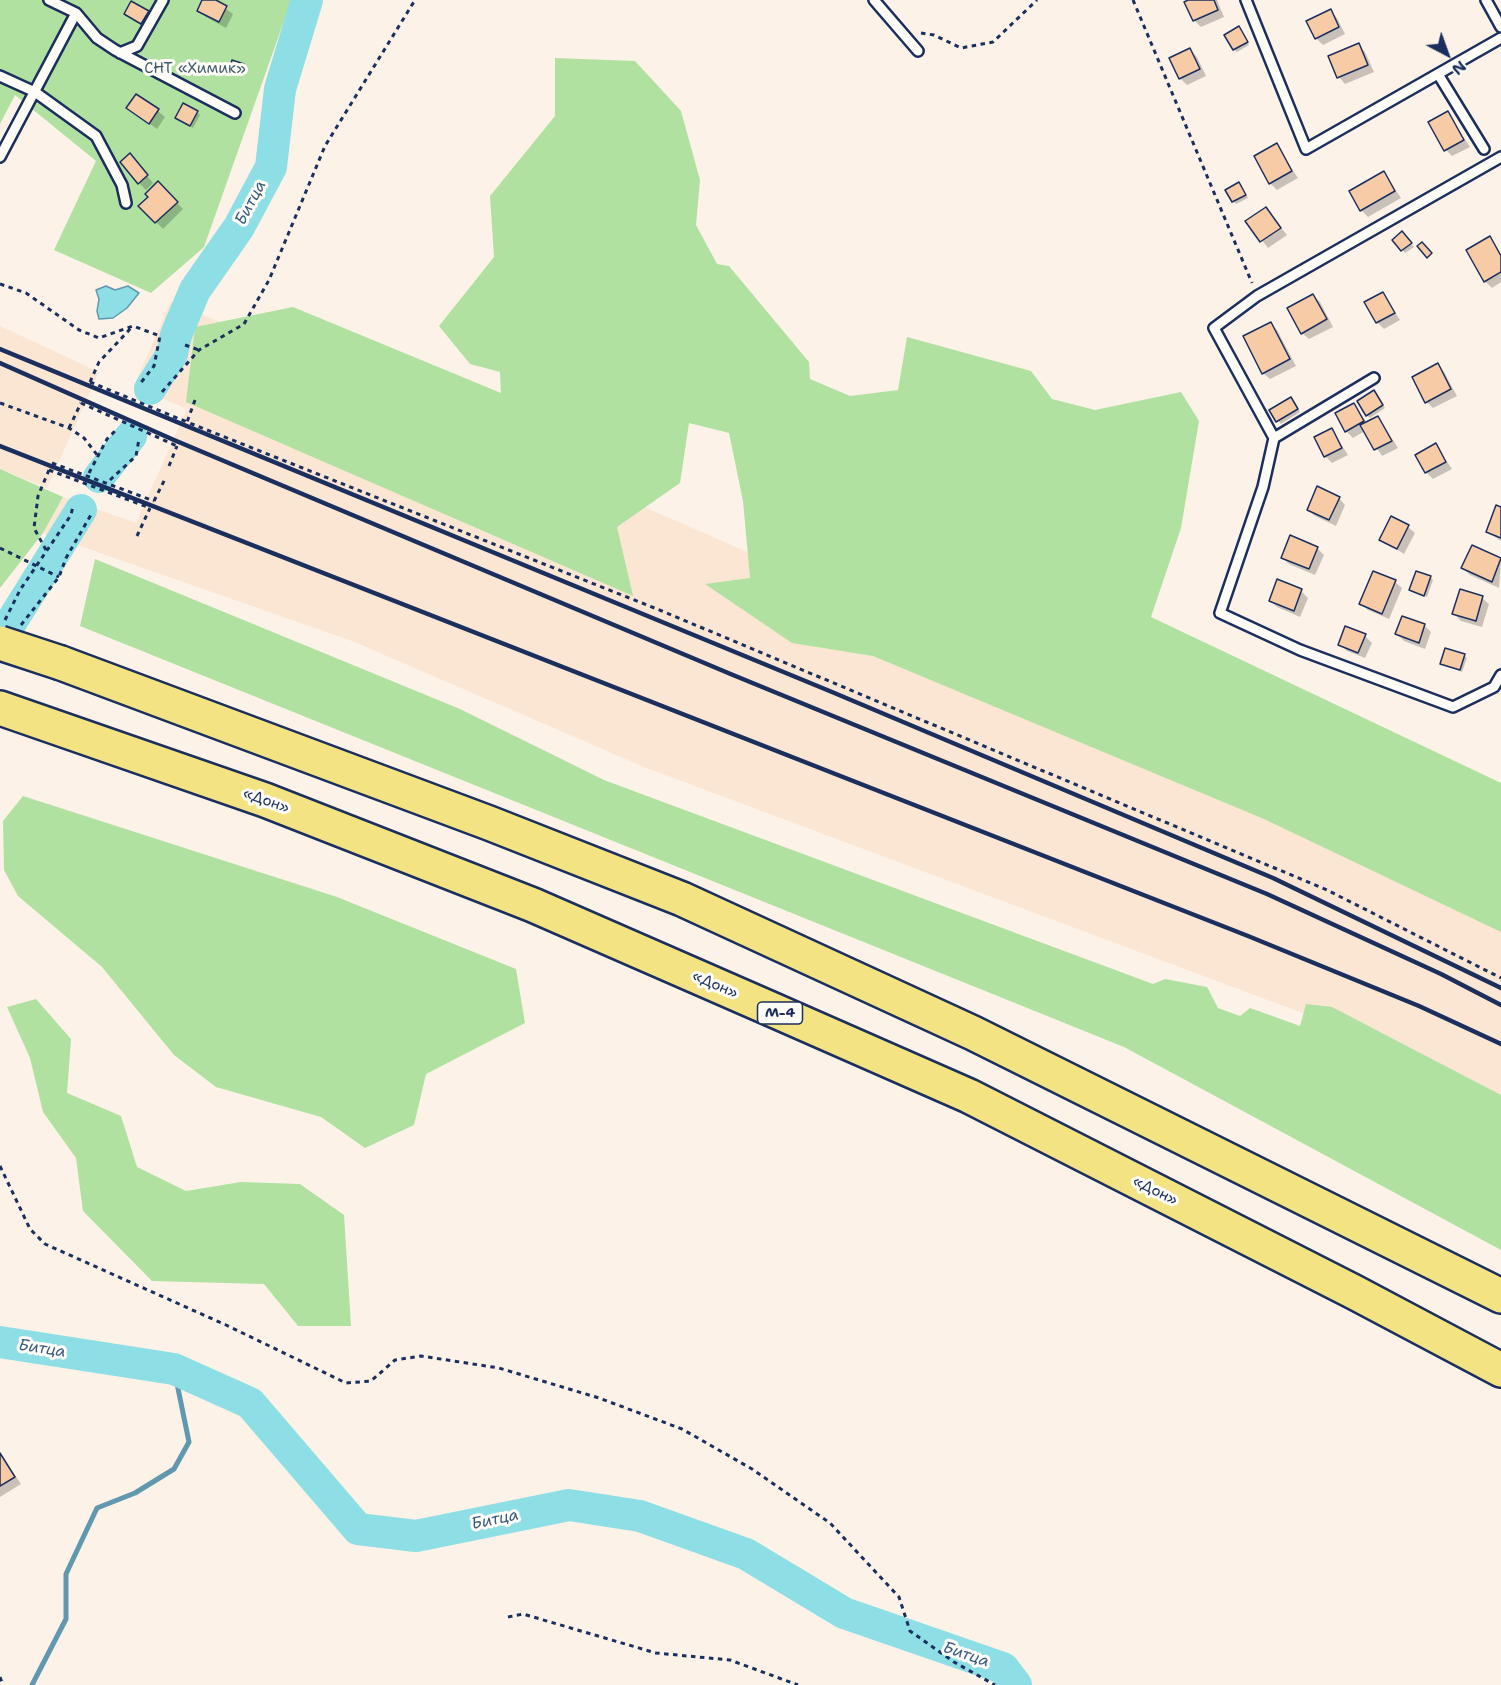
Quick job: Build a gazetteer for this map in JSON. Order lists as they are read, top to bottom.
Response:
{
  "streets": {
    "highway": ["«Дон»", "М-4"]
  },
  "water": ["Битца"],
  "parks": ["СНТ «Химик»"],
  "north": "bottom right"
}
